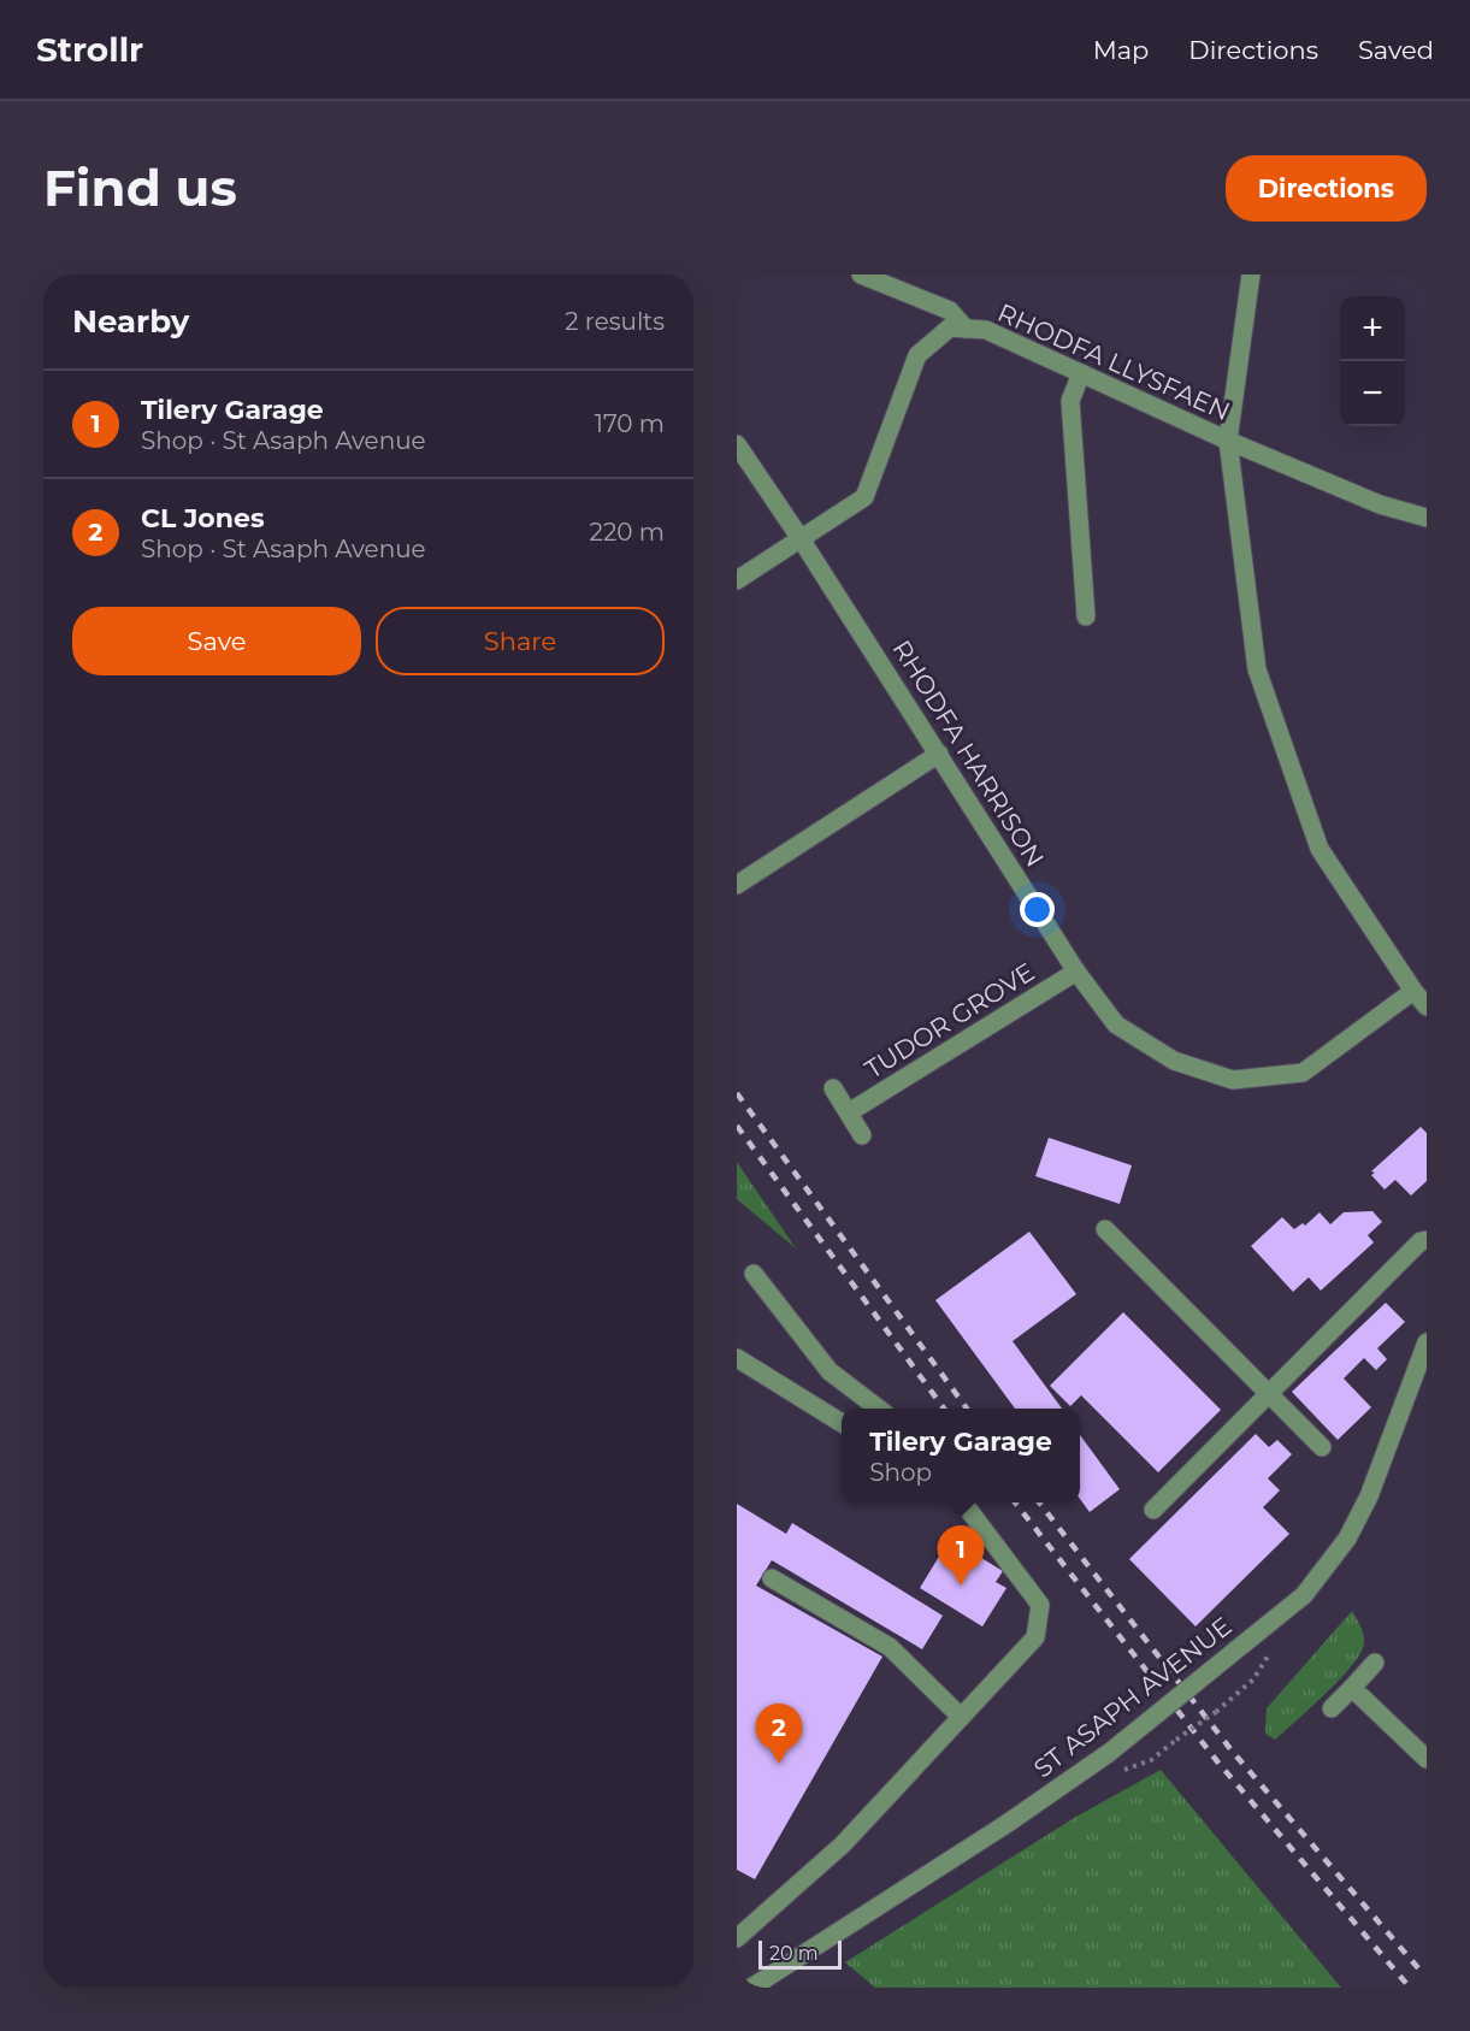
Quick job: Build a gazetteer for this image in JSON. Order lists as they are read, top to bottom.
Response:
{
  "streets": {
    "street": [
      "RHODFA LLYSFAEN",
      "RHODFA HARRISON",
      "TUDOR GROVE",
      "ST ASAPH AVENUE"
    ]
  },
  "crossings": [
    ["RHODFA LLYSFAEN", "RHODFA HARRISON"],
    ["RHODFA HARRISON", "TUDOR GROVE"]
  ],
  "scale_bar": "20 m",
  "page": {
    "header": "Strollr",
    "nav": ["Map", "Directions", "Saved"],
    "buttons": [
      "Directions",
      ["Save", "Share"]
    ],
    "title": "Find us",
    "heading": ["Nearby", "2 results"],
    "map_buttons": ["+", "−"],
    "list": [
      {
        "mark": "1",
        "name": "Tilery Garage",
        "note": "Shop · St Asaph Avenue",
        "value": "170 m"
      },
      {
        "mark": "2",
        "name": "CL Jones",
        "note": "Shop · St Asaph Avenue",
        "value": "220 m"
      }
    ],
    "popup": ["Tilery Garage", "Shop"],
    "pins": ["1", "2"],
    "scale": "20 m"
  }
}
